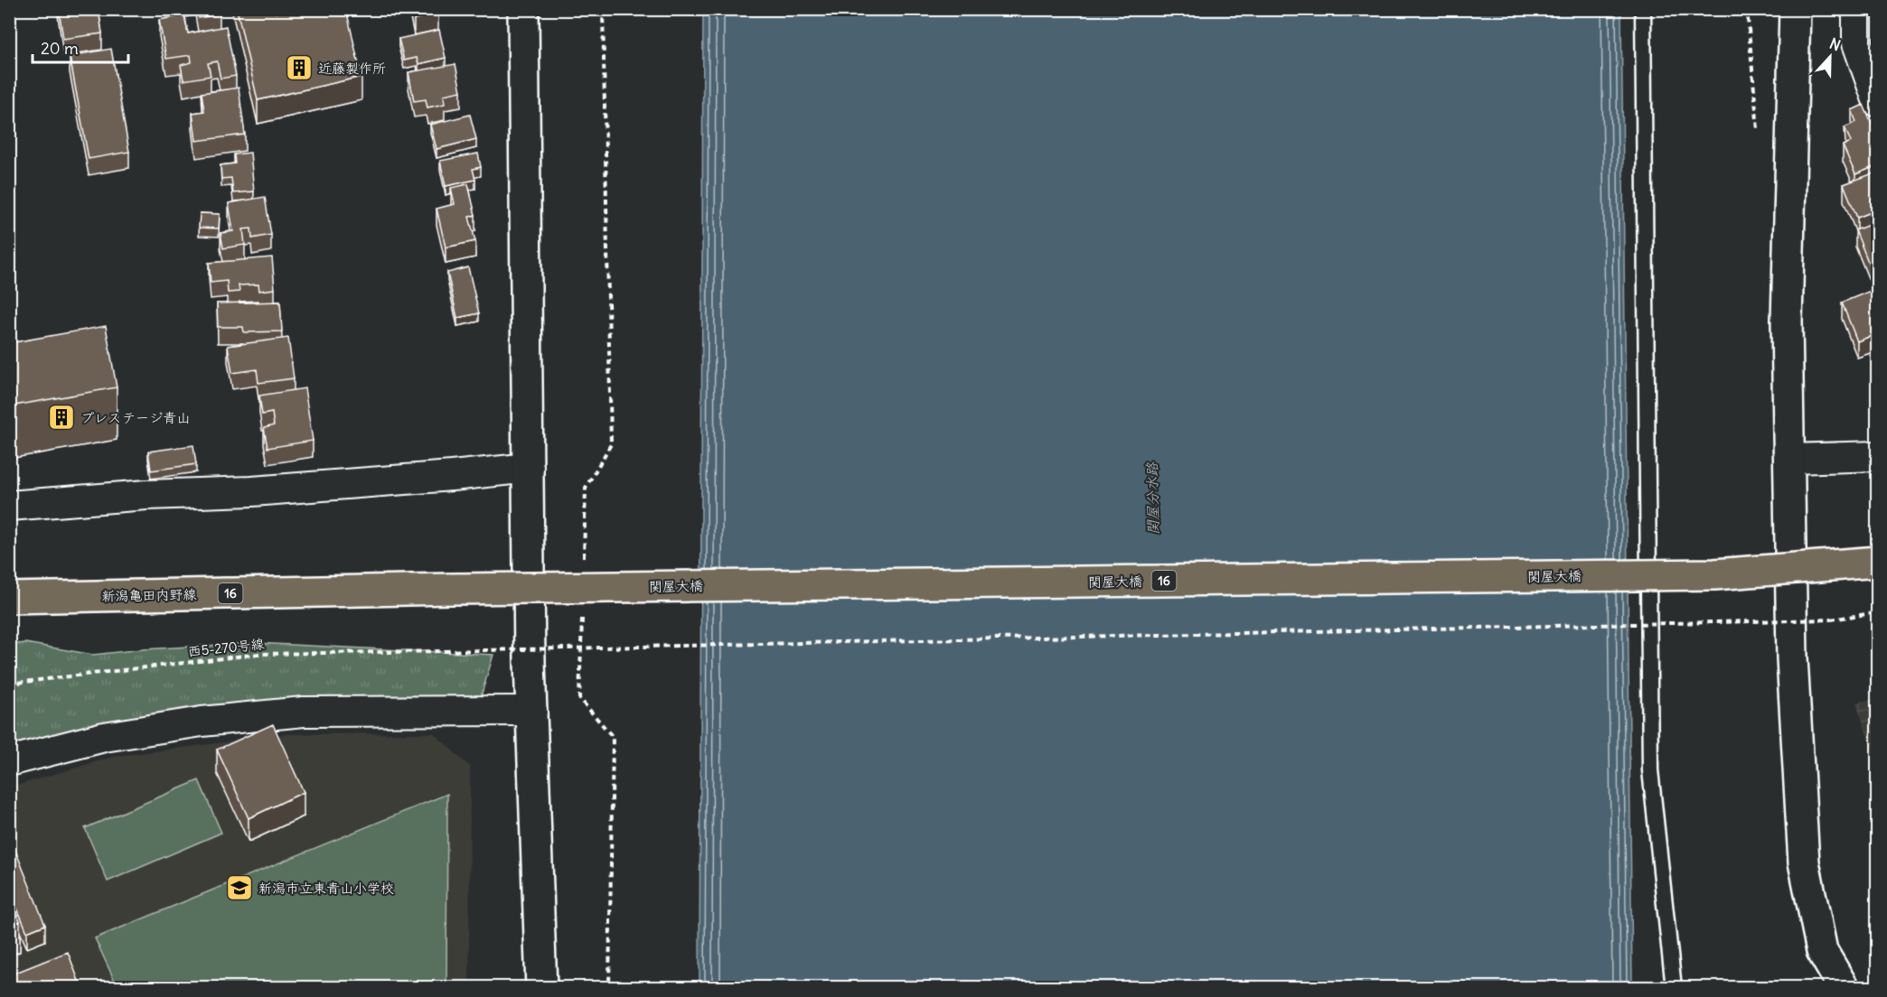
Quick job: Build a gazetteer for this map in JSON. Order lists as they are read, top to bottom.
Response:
{
  "streets": {
    "main road": ["関屋大橋", "16", "新潟亀田内野線"],
    "path": ["西5-270号線"]
  },
  "crossings": [
    ["関屋大橋", "新潟亀田内野線"]
  ],
  "water": ["関屋分水路"],
  "places": {
    "building": ["近藤製作所", "プレステージ青山"],
    "school or university": ["新潟市立東青山小学校"]
  },
  "scale_bar": "20 m",
  "north": "top"
}
